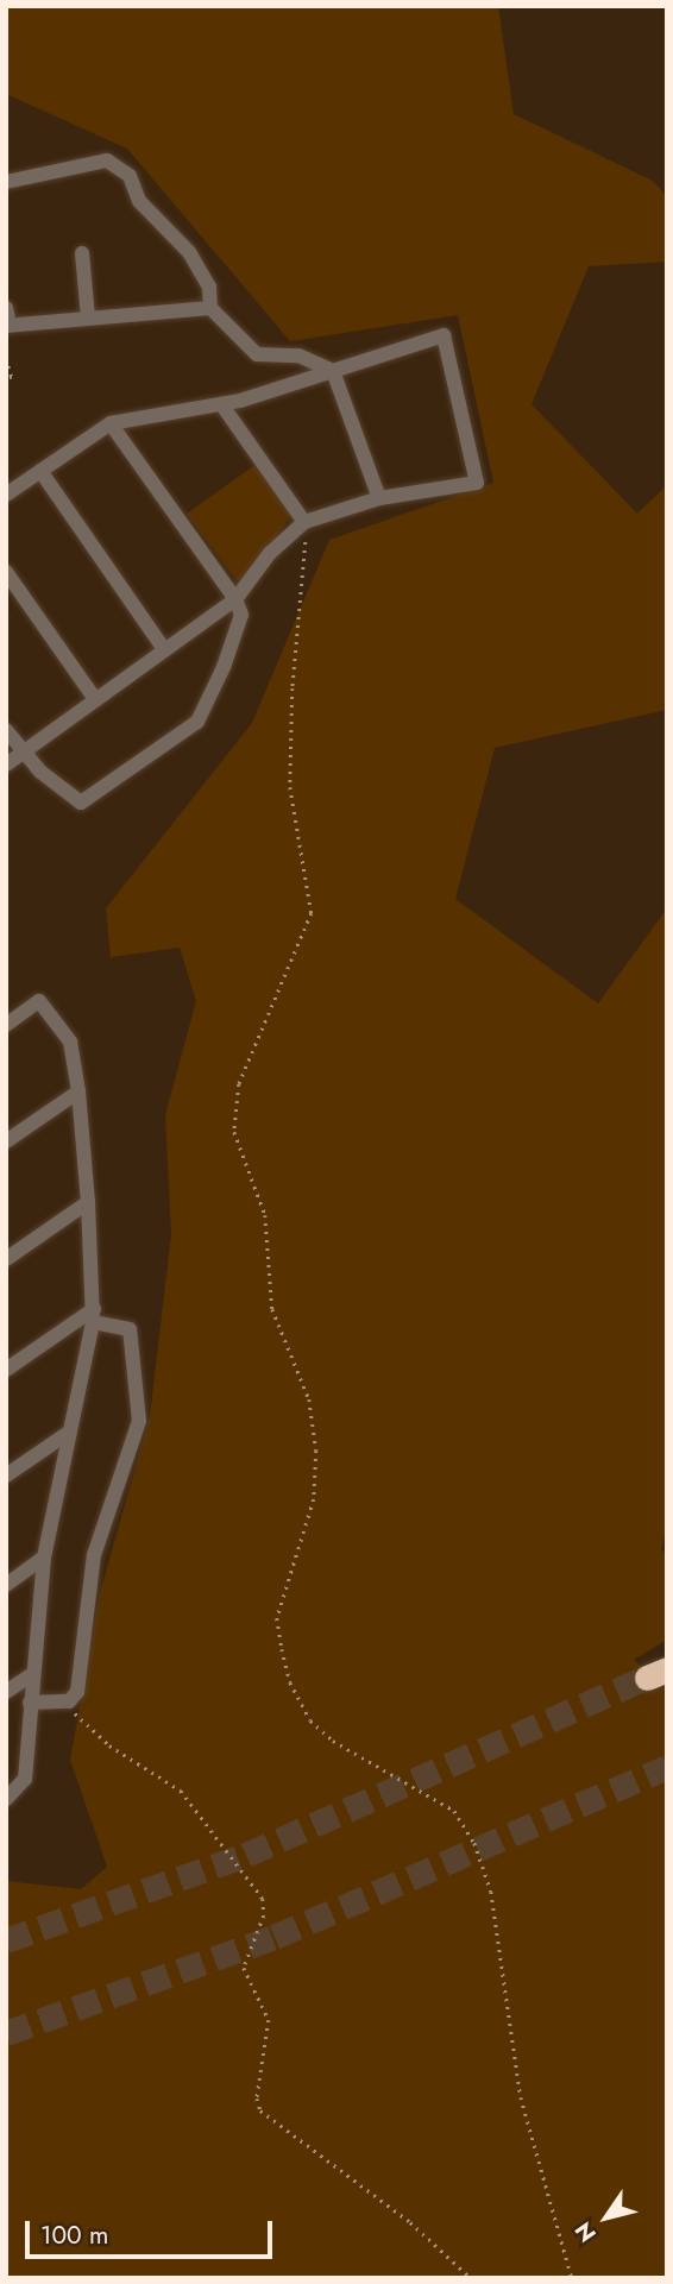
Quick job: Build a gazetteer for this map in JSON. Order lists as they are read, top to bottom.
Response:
{
  "scale_bar": "100 m",
  "north": "bottom left"
}
